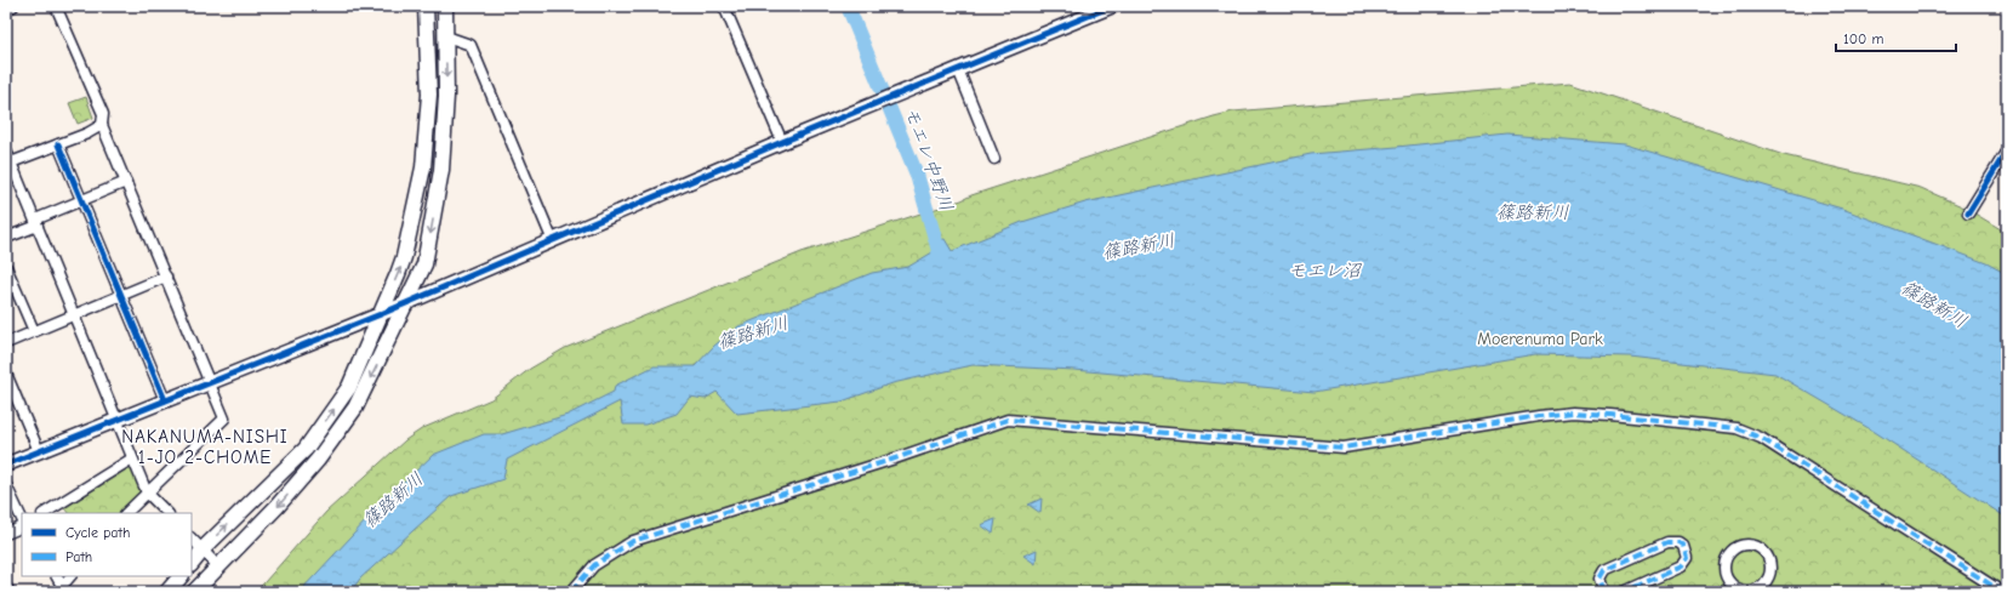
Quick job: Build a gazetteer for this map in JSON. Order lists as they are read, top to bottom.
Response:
{
  "districts": ["NAKANUMA-NISHI 1-JO 2-CHOME"],
  "water": ["モエレ中野川", "篠路新川", "モエレ沼"],
  "parks": ["Moerenuma Park"],
  "legend": ["Cycle path", "Path"],
  "scale_bar": "100 m"
}
